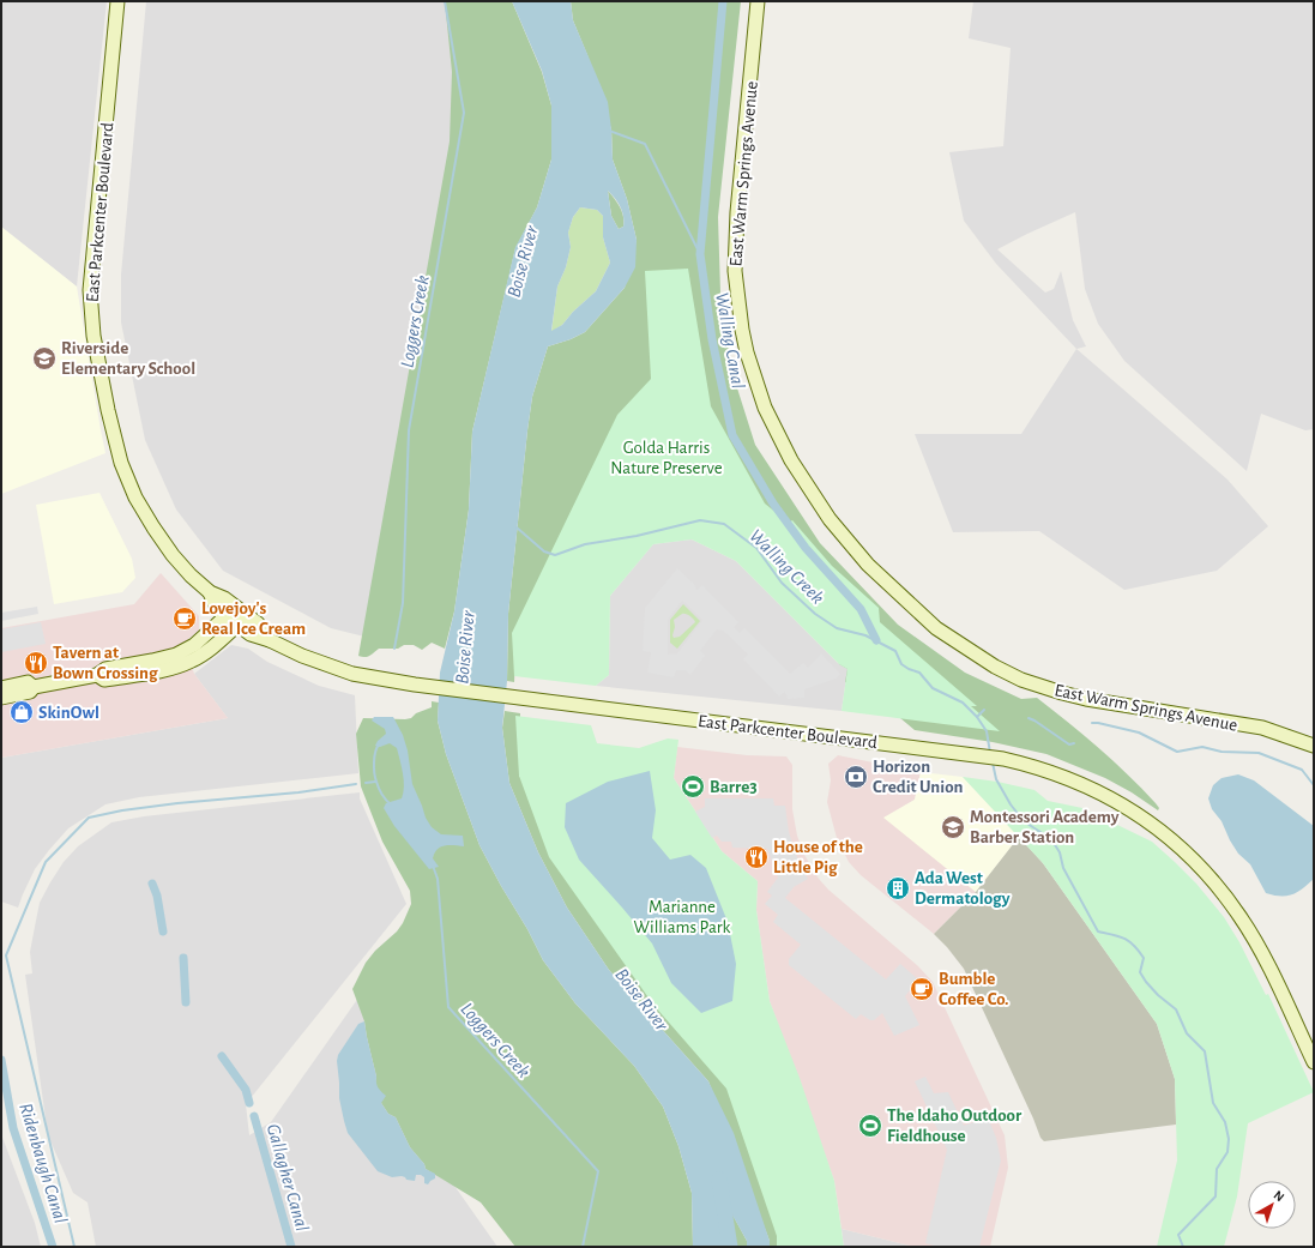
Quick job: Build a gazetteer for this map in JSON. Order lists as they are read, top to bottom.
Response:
{
  "streets": {
    "main road": ["East Warm Springs Avenue", "East Parkcenter Boulevard"]
  },
  "water": [
    "Boise River",
    "Loggers Creek",
    "Walling Canal",
    "Walling Creek",
    "Ridenbaugh Canal",
    "Gallagher Canal"
  ],
  "parks": ["Golda Harris Nature Preserve", "Marianne Williams Park"],
  "places": {
    "school or university": ["Riverside Elementary School", "Montessori Academy Barber Station"],
    "cafe": ["Lovejoy's Real Ice Cream", "Bumble Coffee Co."],
    "restaurant": ["Tavern at Bown Crossing", "House of the Little Pig"],
    "shop": ["SkinOwl"],
    "bank": ["Horizon Credit Union"],
    "sports": ["Barre3", "The Idaho Outdoor Fieldhouse"],
    "building": ["Ada West Dermatology"]
  },
  "north": "top right"
}
